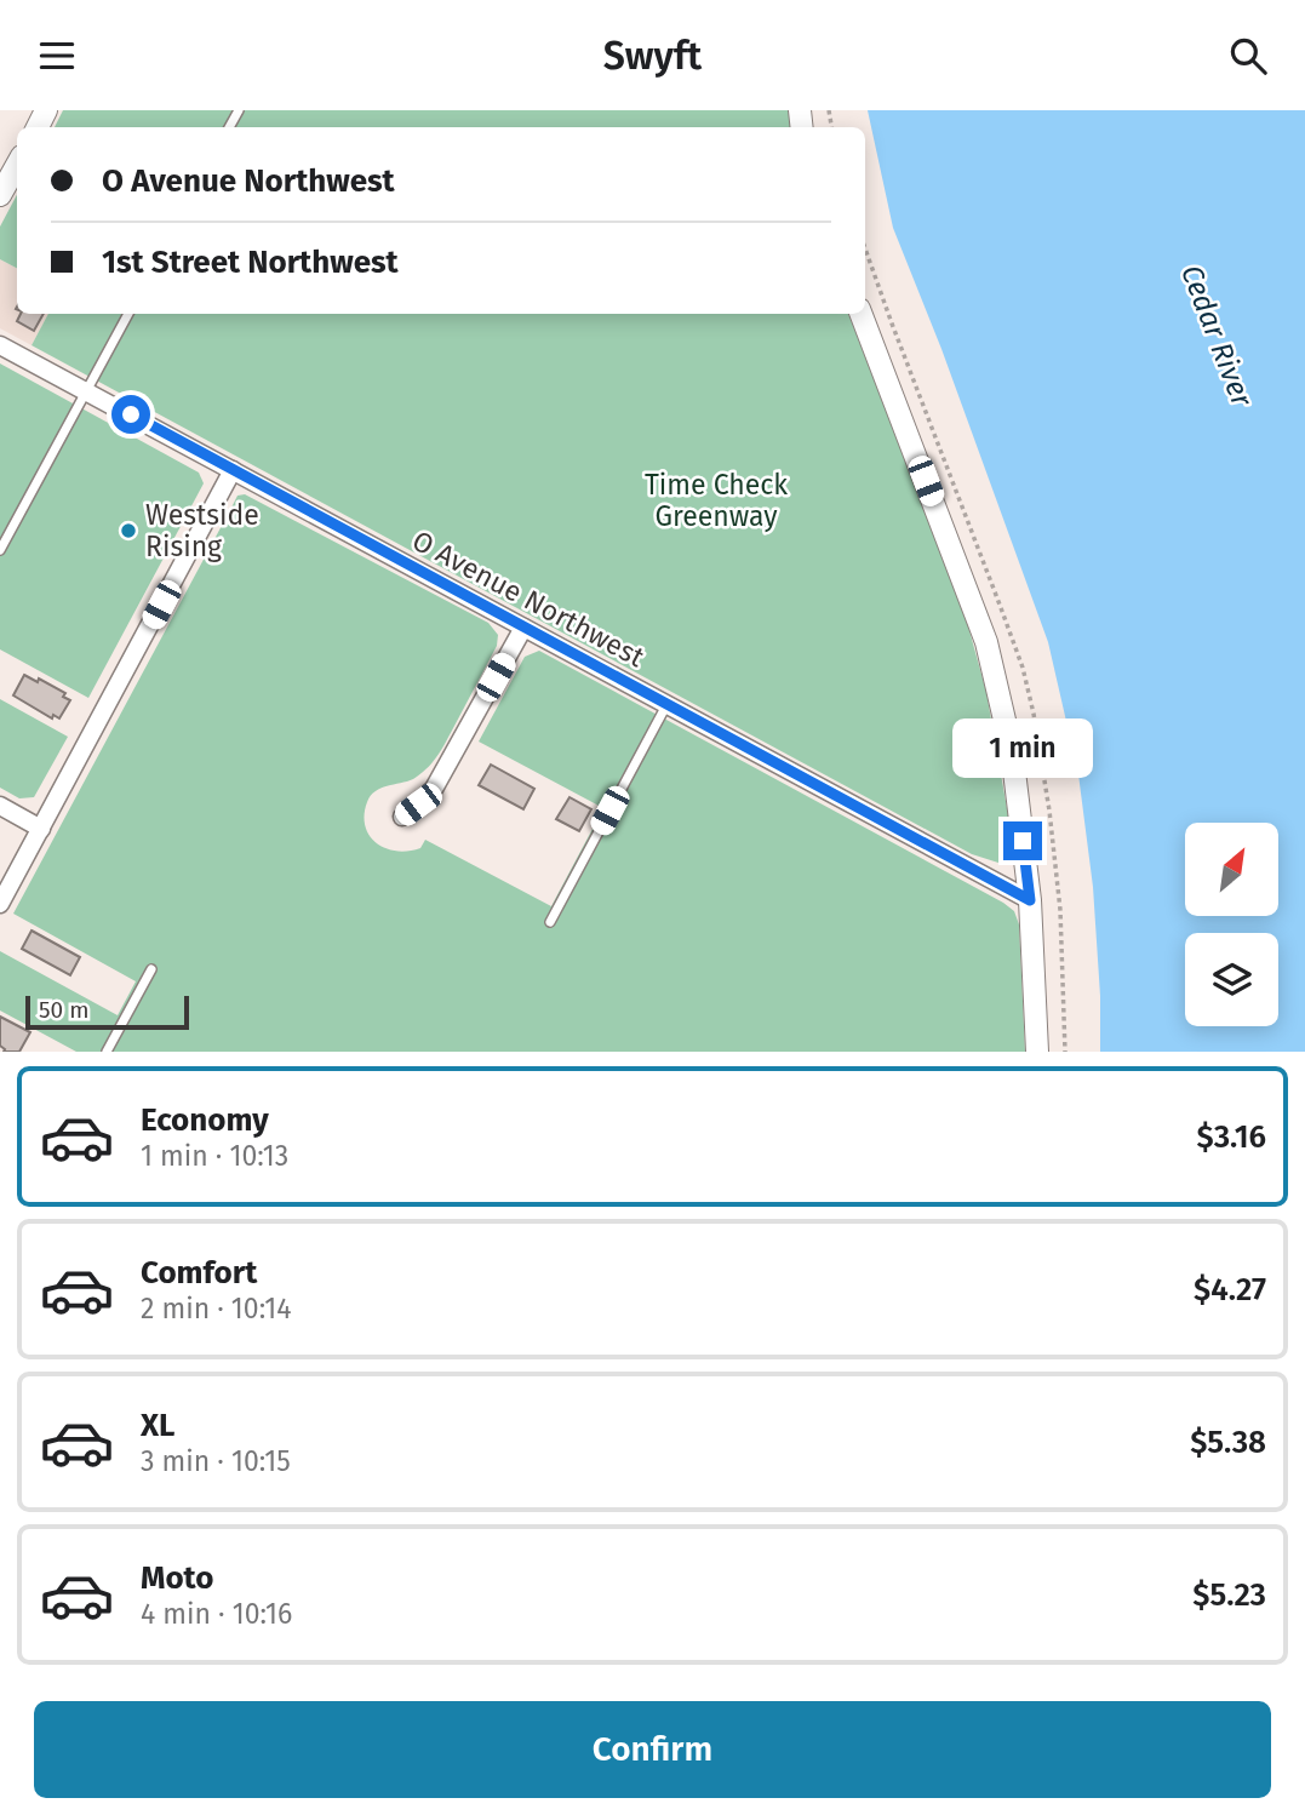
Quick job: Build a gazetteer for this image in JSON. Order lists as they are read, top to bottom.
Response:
{
  "streets": {
    "street": ["O Avenue Northwest"]
  },
  "water": ["Cedar River"],
  "parks": ["Time Check Greenway"],
  "places": ["Westside Rising"],
  "scale_bar": "50 m",
  "north": "top right",
  "page": {
    "header": "Swyft",
    "banner": ["O Avenue Northwest", "1st Street Northwest"],
    "bubble": "1 min",
    "scale": "50 m",
    "list": [
      {
        "name": "Economy",
        "note": "1 min · 10:13",
        "value": "$3.16"
      },
      {
        "name": "Comfort",
        "note": "2 min · 10:14",
        "value": "$4.27"
      },
      {
        "name": "XL",
        "note": "3 min · 10:15",
        "value": "$5.38"
      },
      {
        "name": "Moto",
        "note": "4 min · 10:16",
        "value": "$5.23"
      }
    ],
    "buttons": "Confirm"
  }
}
